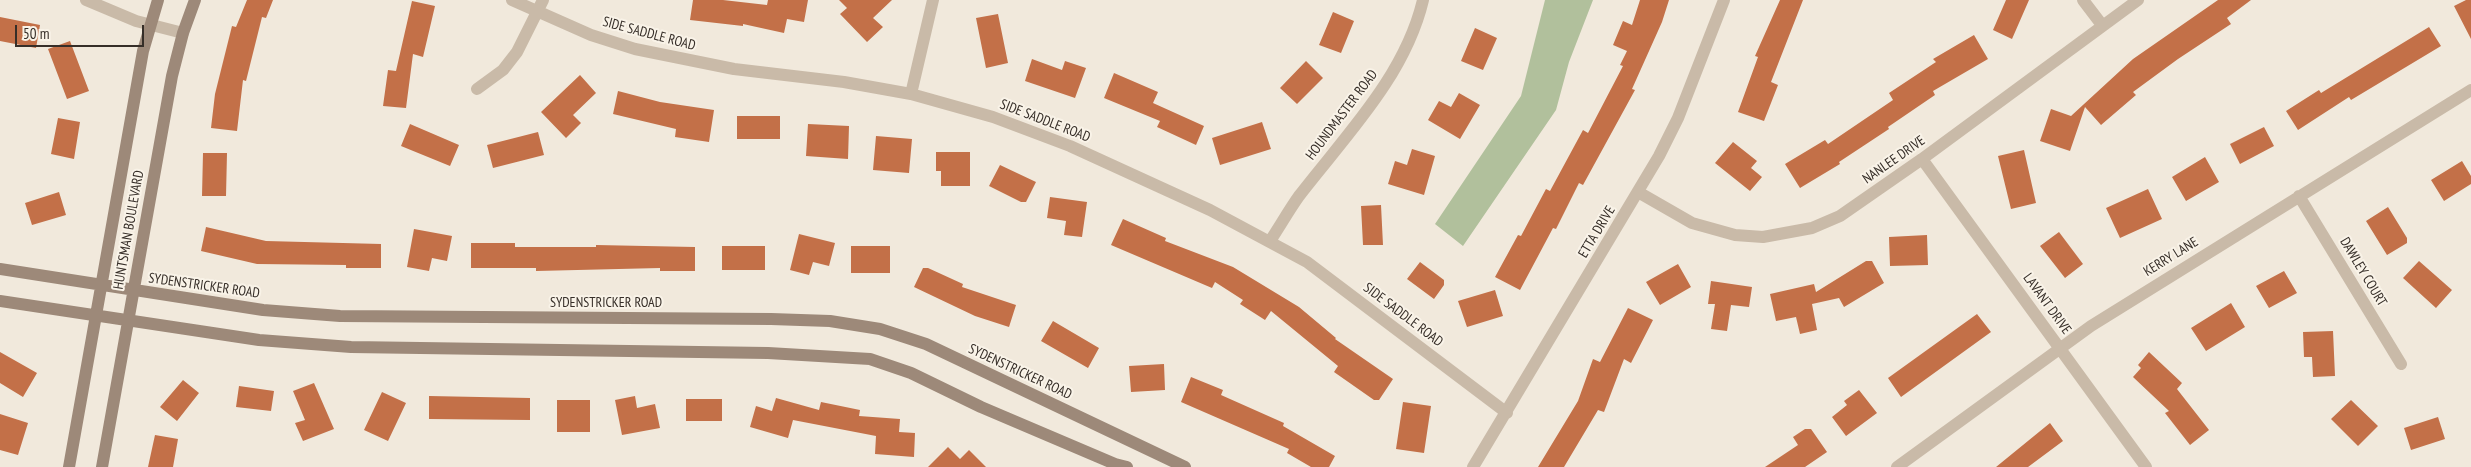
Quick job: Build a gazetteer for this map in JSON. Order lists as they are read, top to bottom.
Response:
{
  "streets": {
    "main road": ["HUNTSMAN BOULEVARD", "SYDENSTRICKER ROAD"],
    "street": [
      "SIDE SADDLE ROAD",
      "HOUNDMASTER ROAD",
      "NANLEE DRIVE",
      "ETTA DRIVE",
      "KERRY LANE",
      "DAWLEY COURT",
      "LAVANT DRIVE"
    ]
  },
  "crossings": [
    ["SIDE SADDLE ROAD", "HOUNDMASTER ROAD"],
    ["SIDE SADDLE ROAD", "ETTA DRIVE"],
    ["NANLEE DRIVE", "ETTA DRIVE"],
    ["NANLEE DRIVE", "LAVANT DRIVE"],
    ["HUNTSMAN BOULEVARD", "SYDENSTRICKER ROAD"],
    ["KERRY LANE", "DAWLEY COURT"],
    ["KERRY LANE", "LAVANT DRIVE"]
  ],
  "scale_bar": "50 m"
}
